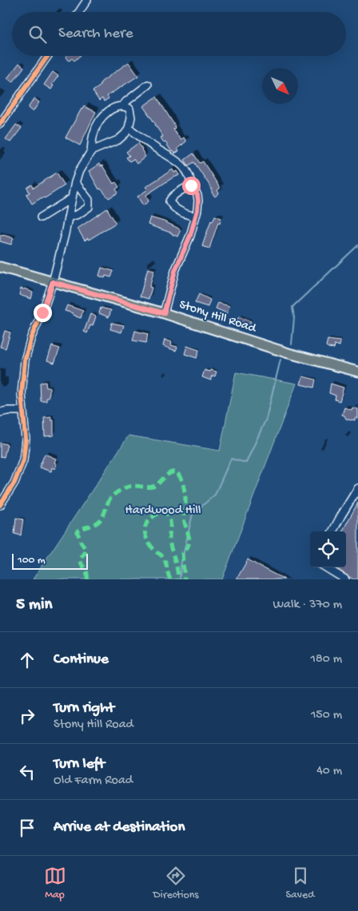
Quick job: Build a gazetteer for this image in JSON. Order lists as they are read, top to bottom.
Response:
{
  "streets": {
    "main road": ["Stony Hill Road"]
  },
  "parks": ["Hardwood Hill"],
  "scale_bar": "100 m",
  "north": "bottom right",
  "page": {
    "search": "Search here",
    "scale": "100 m",
    "heading": ["5 min", "Walk · 370 m"],
    "list": [
      ["Continue", "180 m"],
      ["Turn right", "Stony Hill Road", "150 m"],
      ["Turn left", "Old Farm Road", "40 m"],
      "Arrive at destination"
    ],
    "nav": ["Map", "Directions", "Saved"]
  }
}
